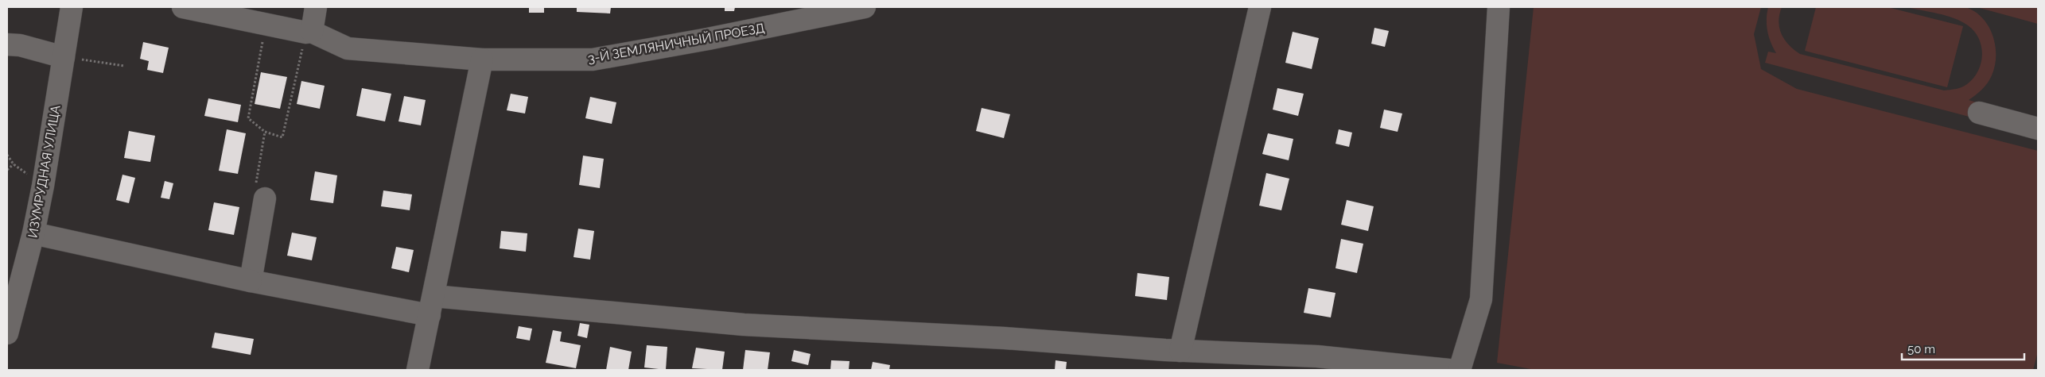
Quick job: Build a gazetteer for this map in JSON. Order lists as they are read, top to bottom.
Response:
{
  "streets": {
    "street": ["3-Й ЗЕМЛЯНИЧНЫЙ ПРОЕЗД", "ИЗУМРУДНАЯ УЛИЦА"]
  },
  "scale_bar": "50 m"
}
